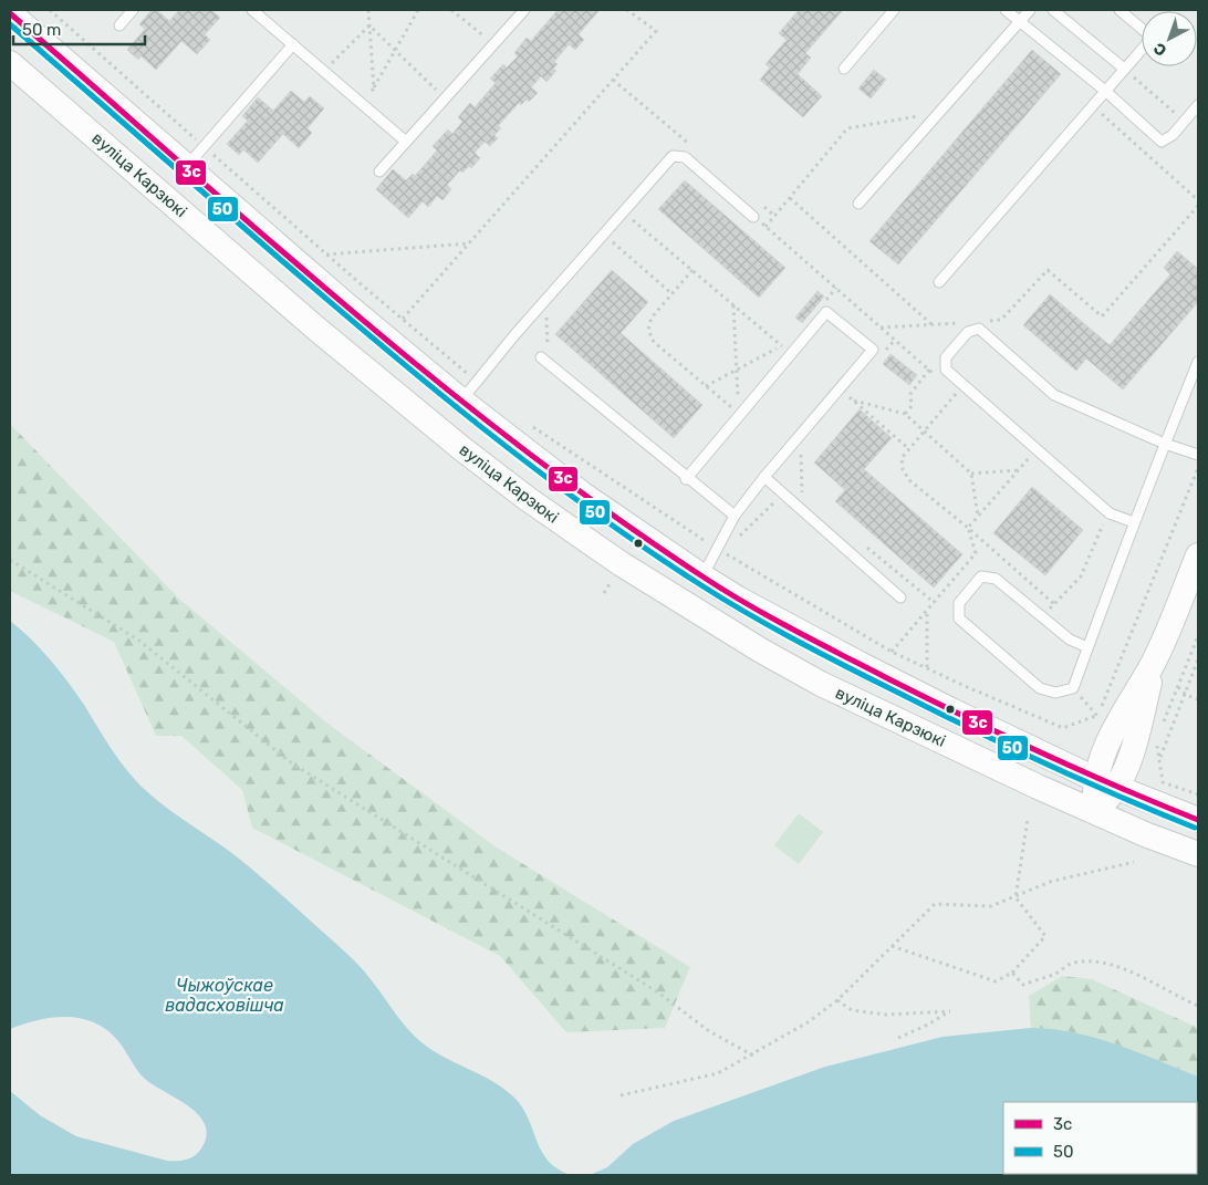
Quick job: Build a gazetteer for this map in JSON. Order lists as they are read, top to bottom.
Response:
{
  "streets": {
    "street": ["вуліца Карзюкі"]
  },
  "water": ["Чыжоўскае вадасховішча"],
  "lines": ["transit line 3с", "transit line 50"],
  "legend": ["3с", "50"],
  "scale_bar": "50 m",
  "north": "bottom left"
}
